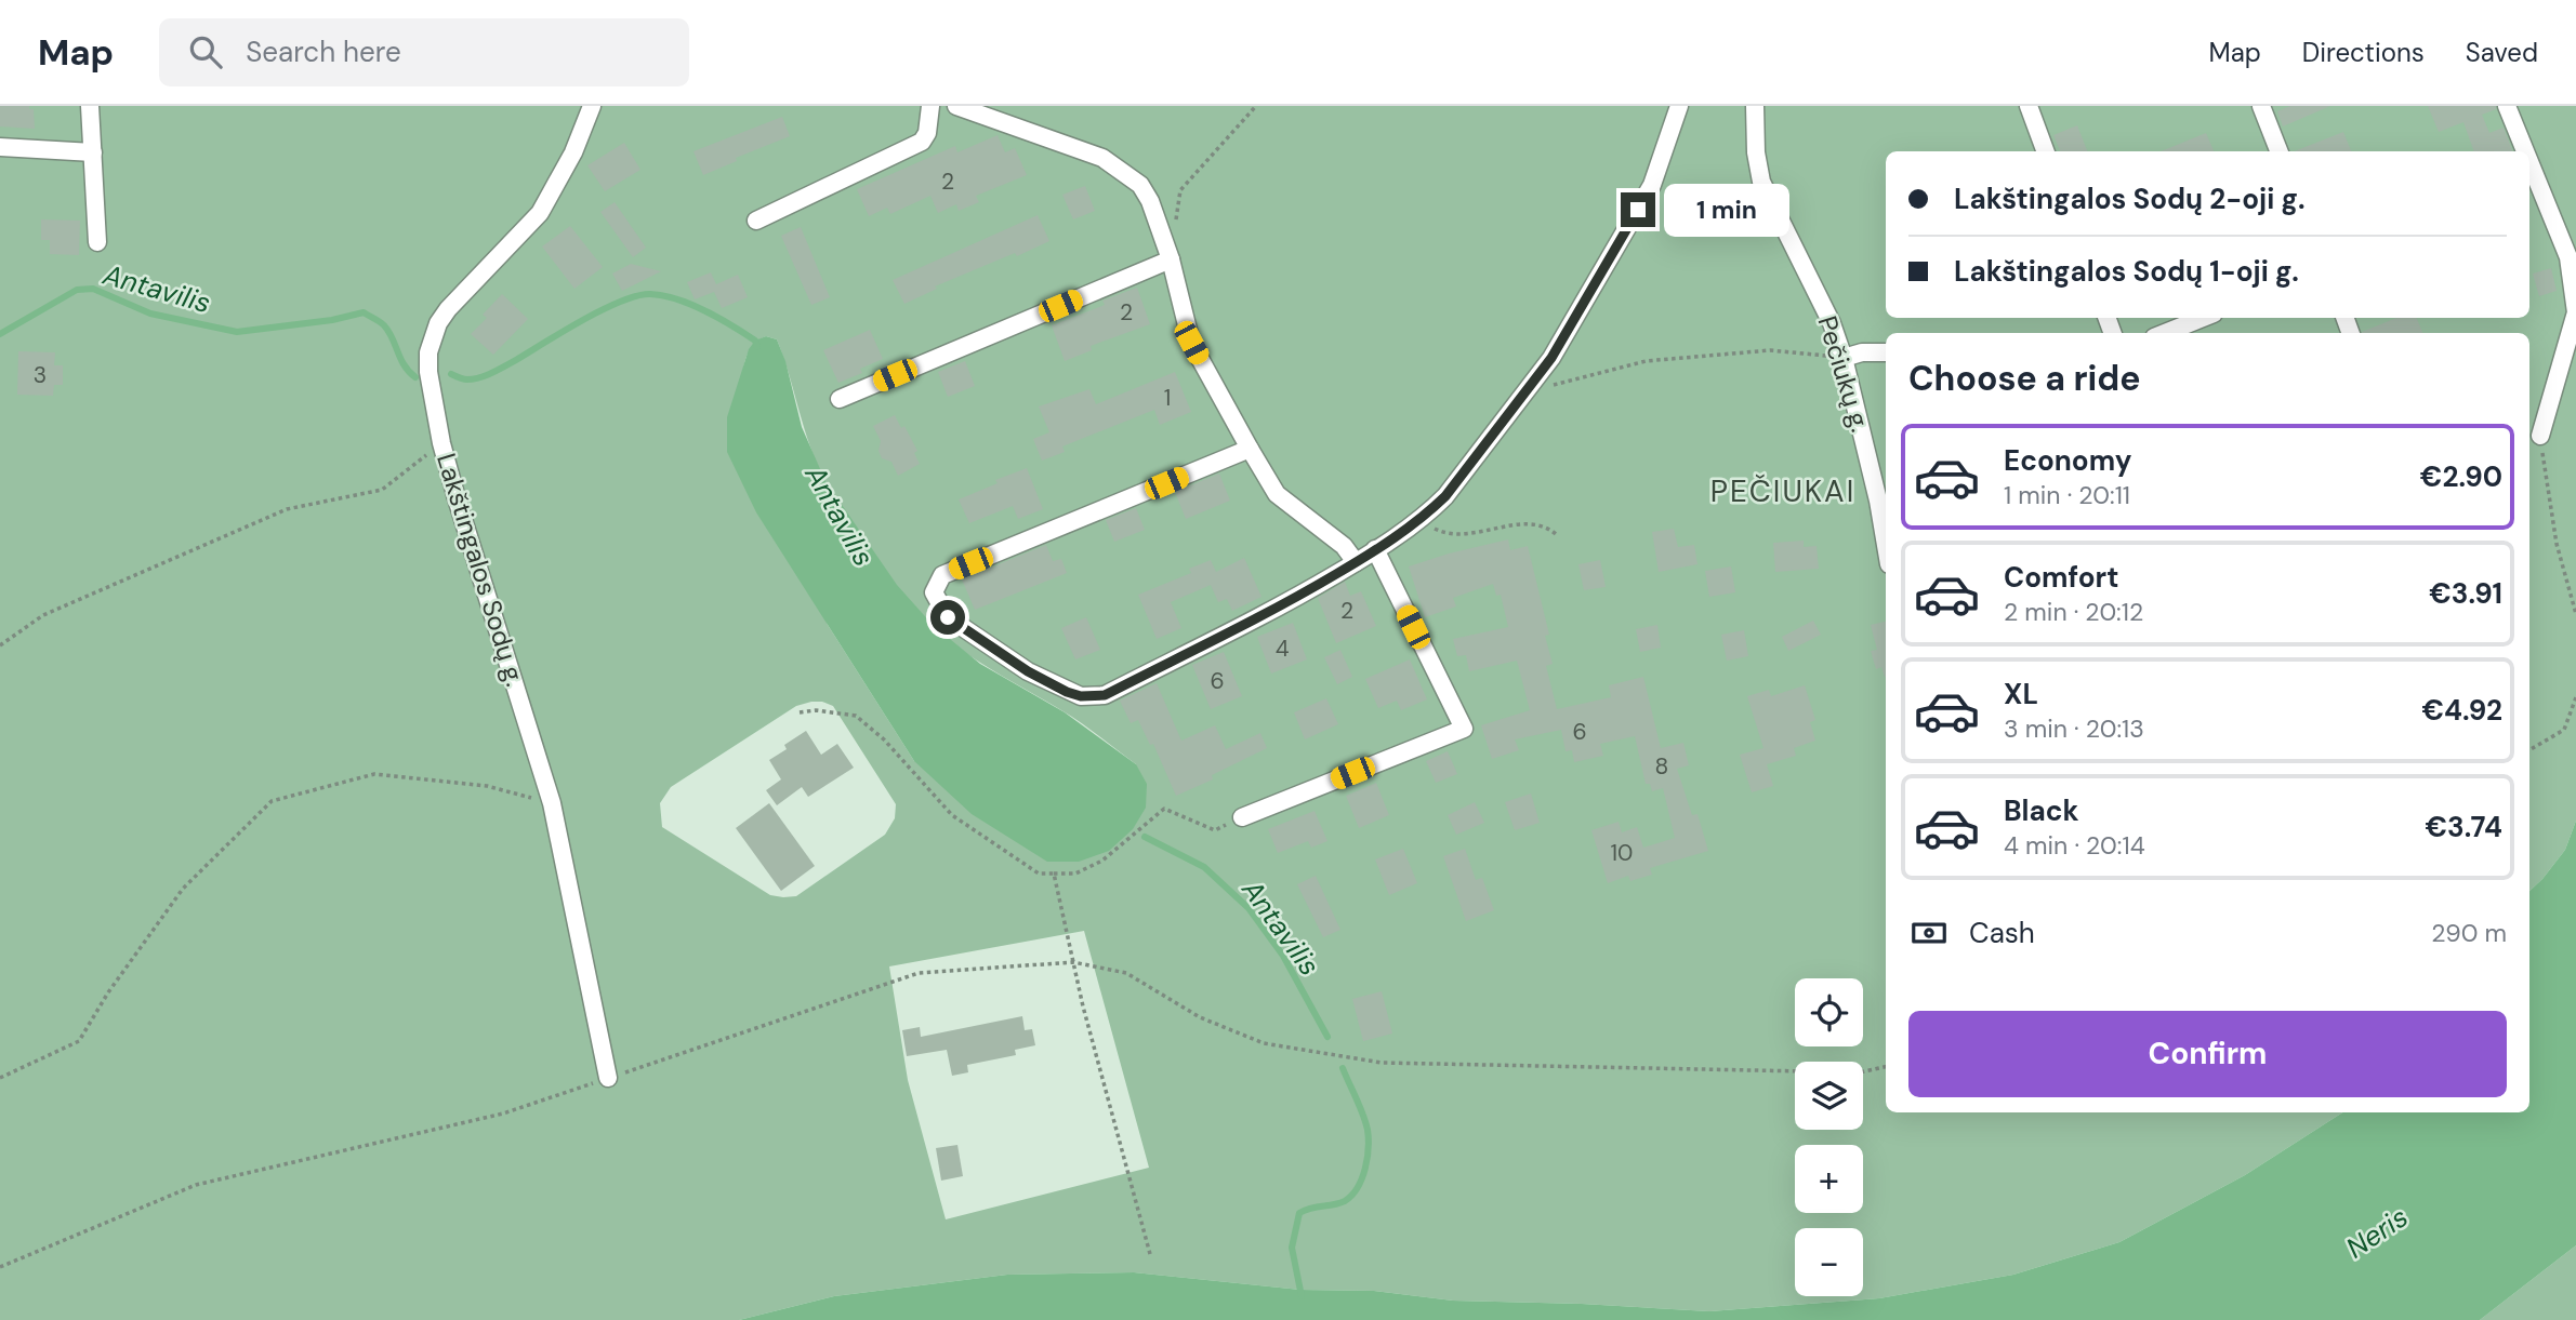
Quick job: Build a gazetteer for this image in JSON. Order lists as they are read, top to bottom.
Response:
{
  "streets": {
    "street": ["Pečiukų g.", "Lakštingalos Sodų g."]
  },
  "districts": ["PEČIUKAI"],
  "water": ["Antavilis", "Neris"],
  "house_numbers": [
    "2",
    "2",
    "3",
    "1",
    "2",
    "4",
    "6",
    "6",
    "8",
    "10"
  ],
  "page": {
    "header": "Map",
    "search": "Search here",
    "nav": ["Map", "Directions", "Saved"],
    "banner": ["Lakštingalos Sodų 2-oji g.", "Lakštingalos Sodų 1-oji g."],
    "bubble": "1 min",
    "heading": "Choose a ride",
    "list": [
      {
        "name": "Economy",
        "note": "1 min · 20:11",
        "value": "€2.90"
      },
      {
        "name": "Comfort",
        "note": "2 min · 20:12",
        "value": "€3.91"
      },
      {
        "name": "XL",
        "note": "3 min · 20:13",
        "value": "€4.92"
      },
      {
        "name": "Black",
        "note": "4 min · 20:14",
        "value": "€3.74"
      }
    ],
    "pay": ["Cash", "290 m"],
    "map_buttons": ["+", "−"],
    "buttons": "Confirm"
  }
}
